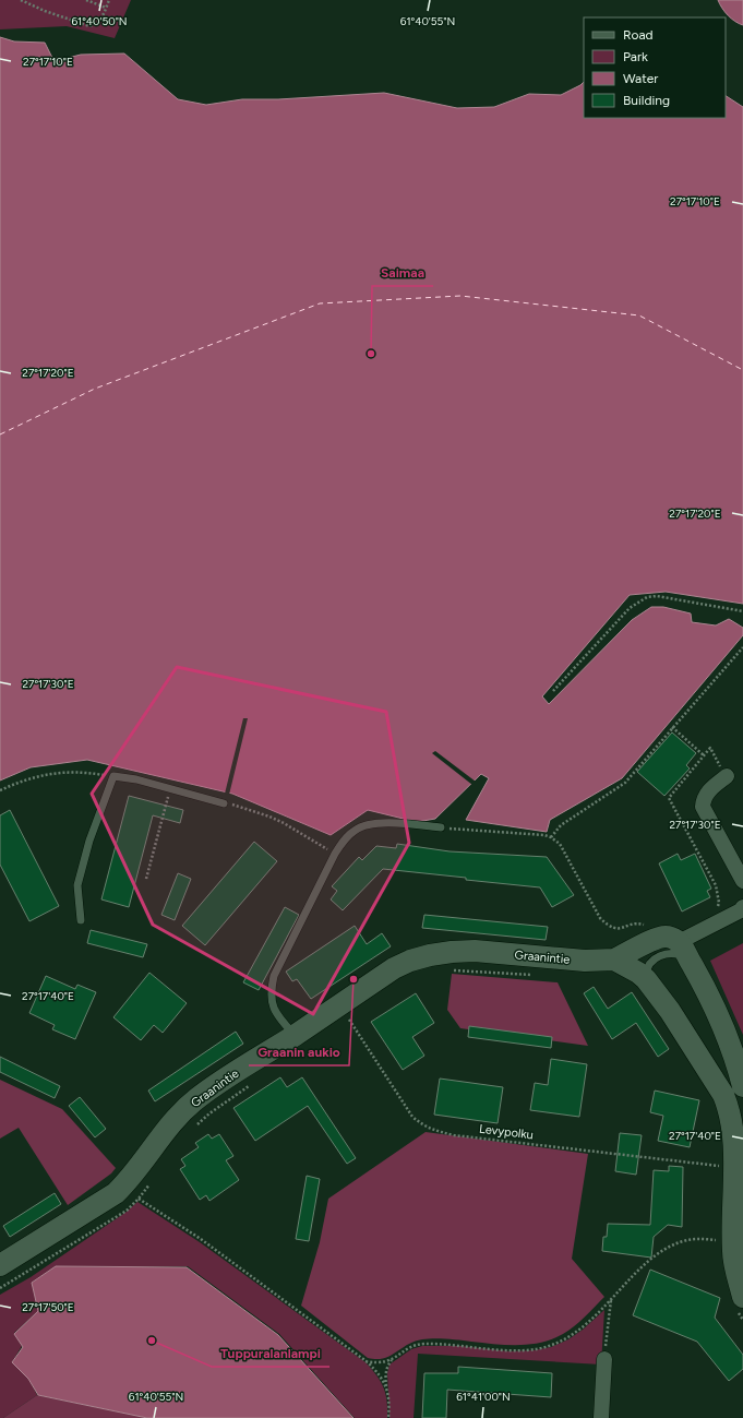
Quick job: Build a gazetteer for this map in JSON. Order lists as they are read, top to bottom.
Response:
{
  "streets": {
    "street": ["Graanintie"],
    "path": ["Levypolku"]
  },
  "places": ["Saimaa", "Graanin aukio", "Tuppuralanlampi"],
  "legend": [
    "Road",
    "Park",
    "Water",
    "Building"
  ],
  "coordinates": [
    "61°40'50\"N",
    "61°40'55\"N",
    "27°17'10\"E",
    "27°17'20\"E",
    "27°17'30\"E",
    "27°17'40\"E",
    "27°17'50\"E",
    "61°41'00\"N"
  ]
}
